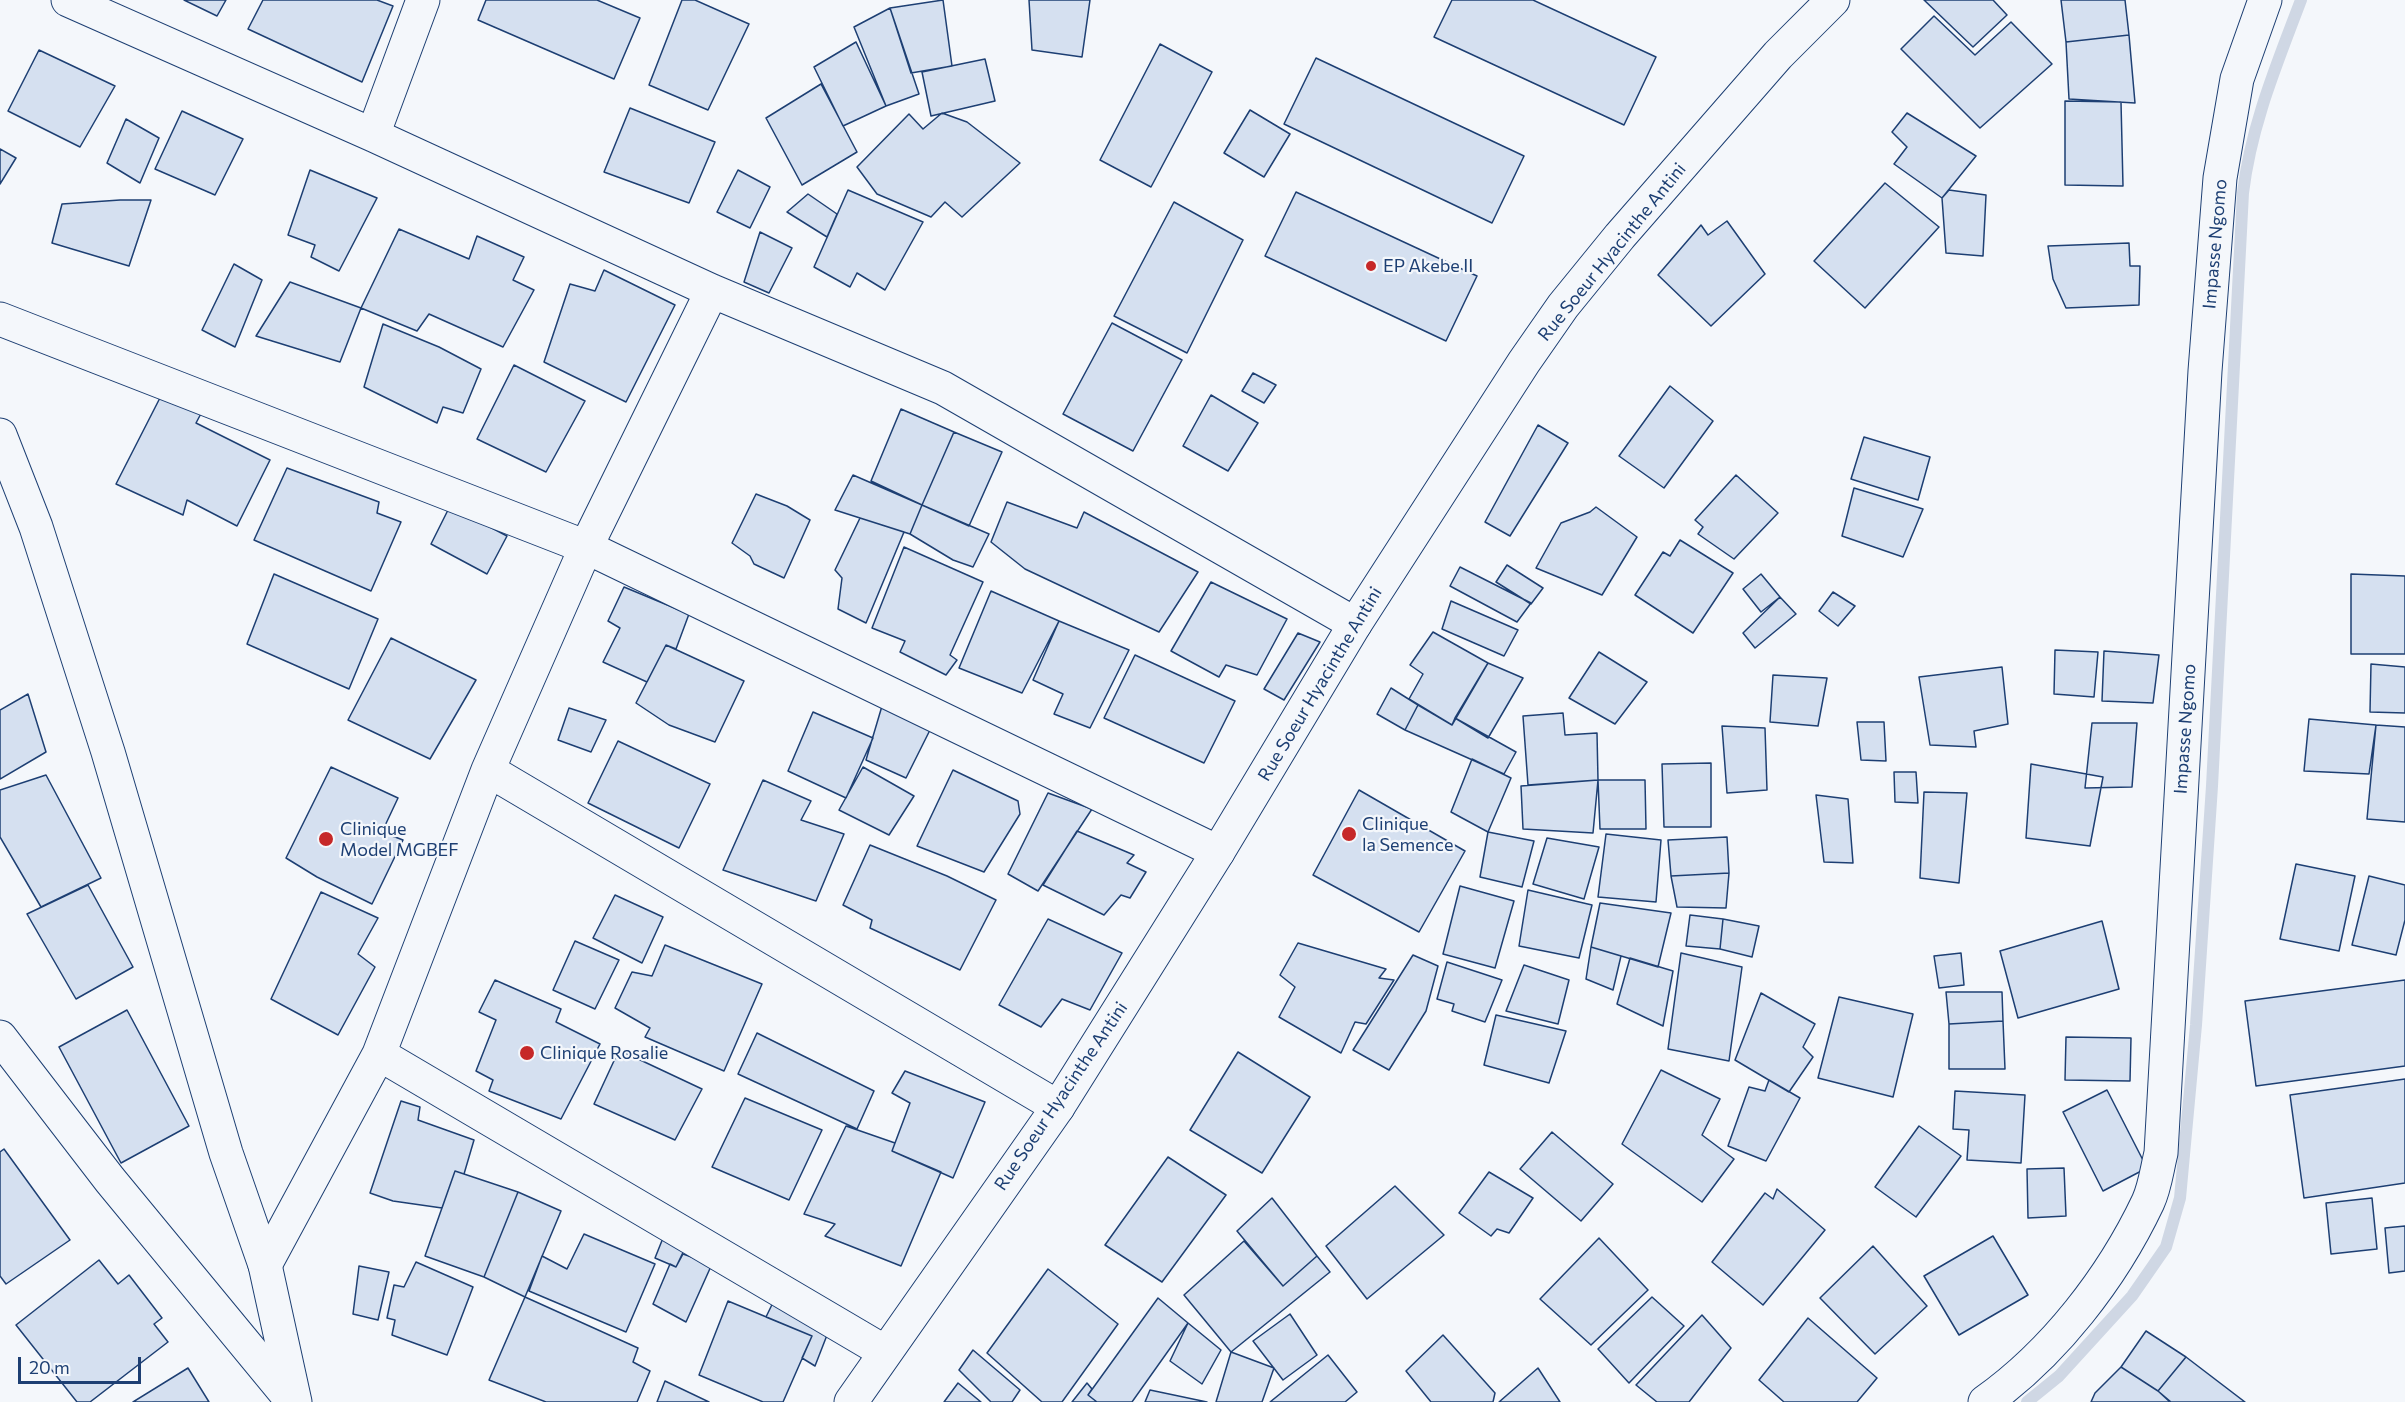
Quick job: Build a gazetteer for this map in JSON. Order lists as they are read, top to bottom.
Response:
{
  "streets": {
    "street": ["Impasse Ngomo", "Rue Soeur Hyacinthe Antini"]
  },
  "places": [
    "EP Akebe II",
    "Clinique la Semence",
    "Clinique Model MGBEF",
    "Clinique Rosalie"
  ],
  "scale_bar": "20 m"
}
